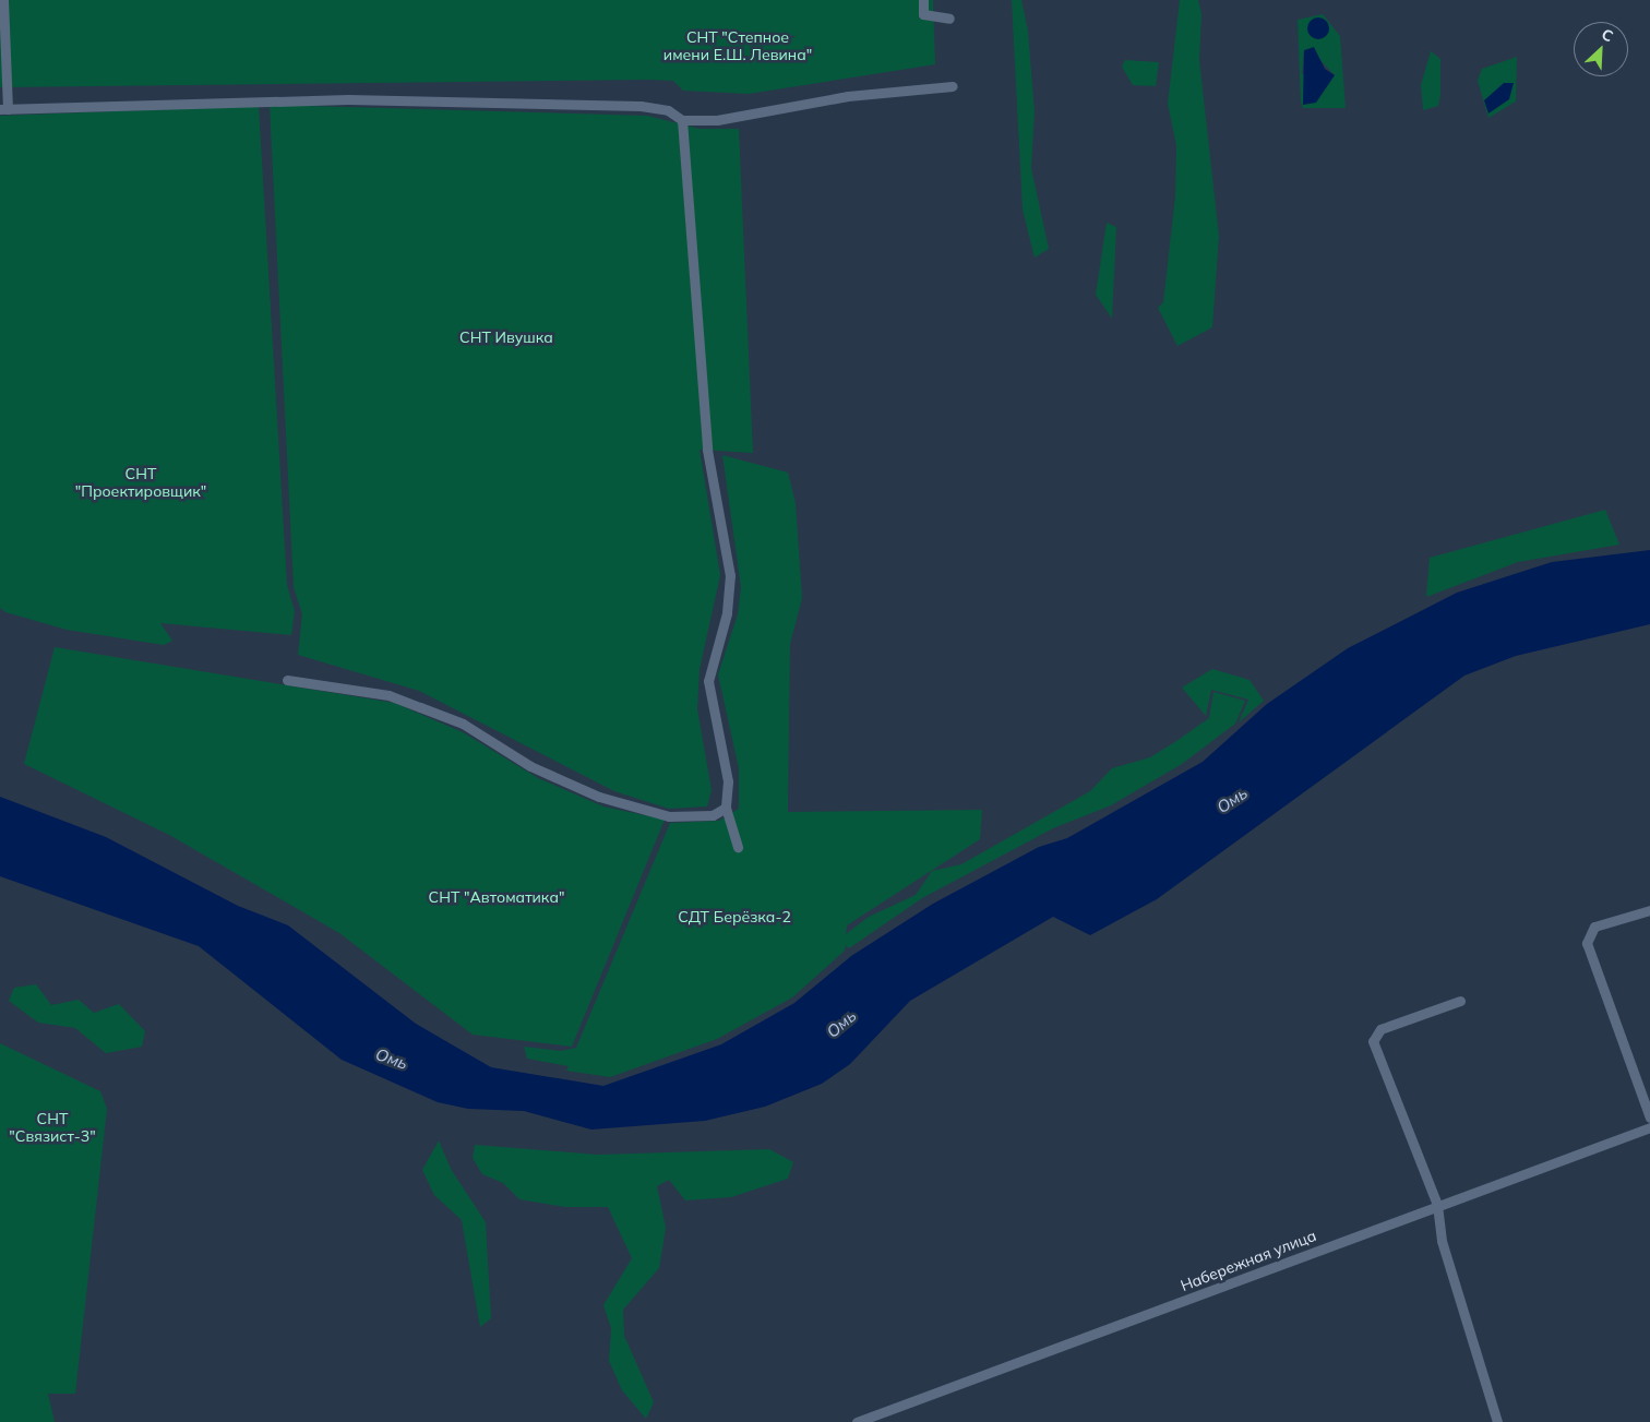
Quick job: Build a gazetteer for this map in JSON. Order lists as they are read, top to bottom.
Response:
{
  "streets": {
    "street": ["Набережная улица"]
  },
  "water": ["Омь"],
  "parks": [
    "СНТ \"Степное имени Е.Ш. Левина\"",
    "СНТ Ивушка",
    "СНТ \"Проектировщик\"",
    "СНТ \"Автоматика\"",
    "СДТ Берёзка-2",
    "СНТ \"Связист-3\""
  ],
  "north": "top right"
}
